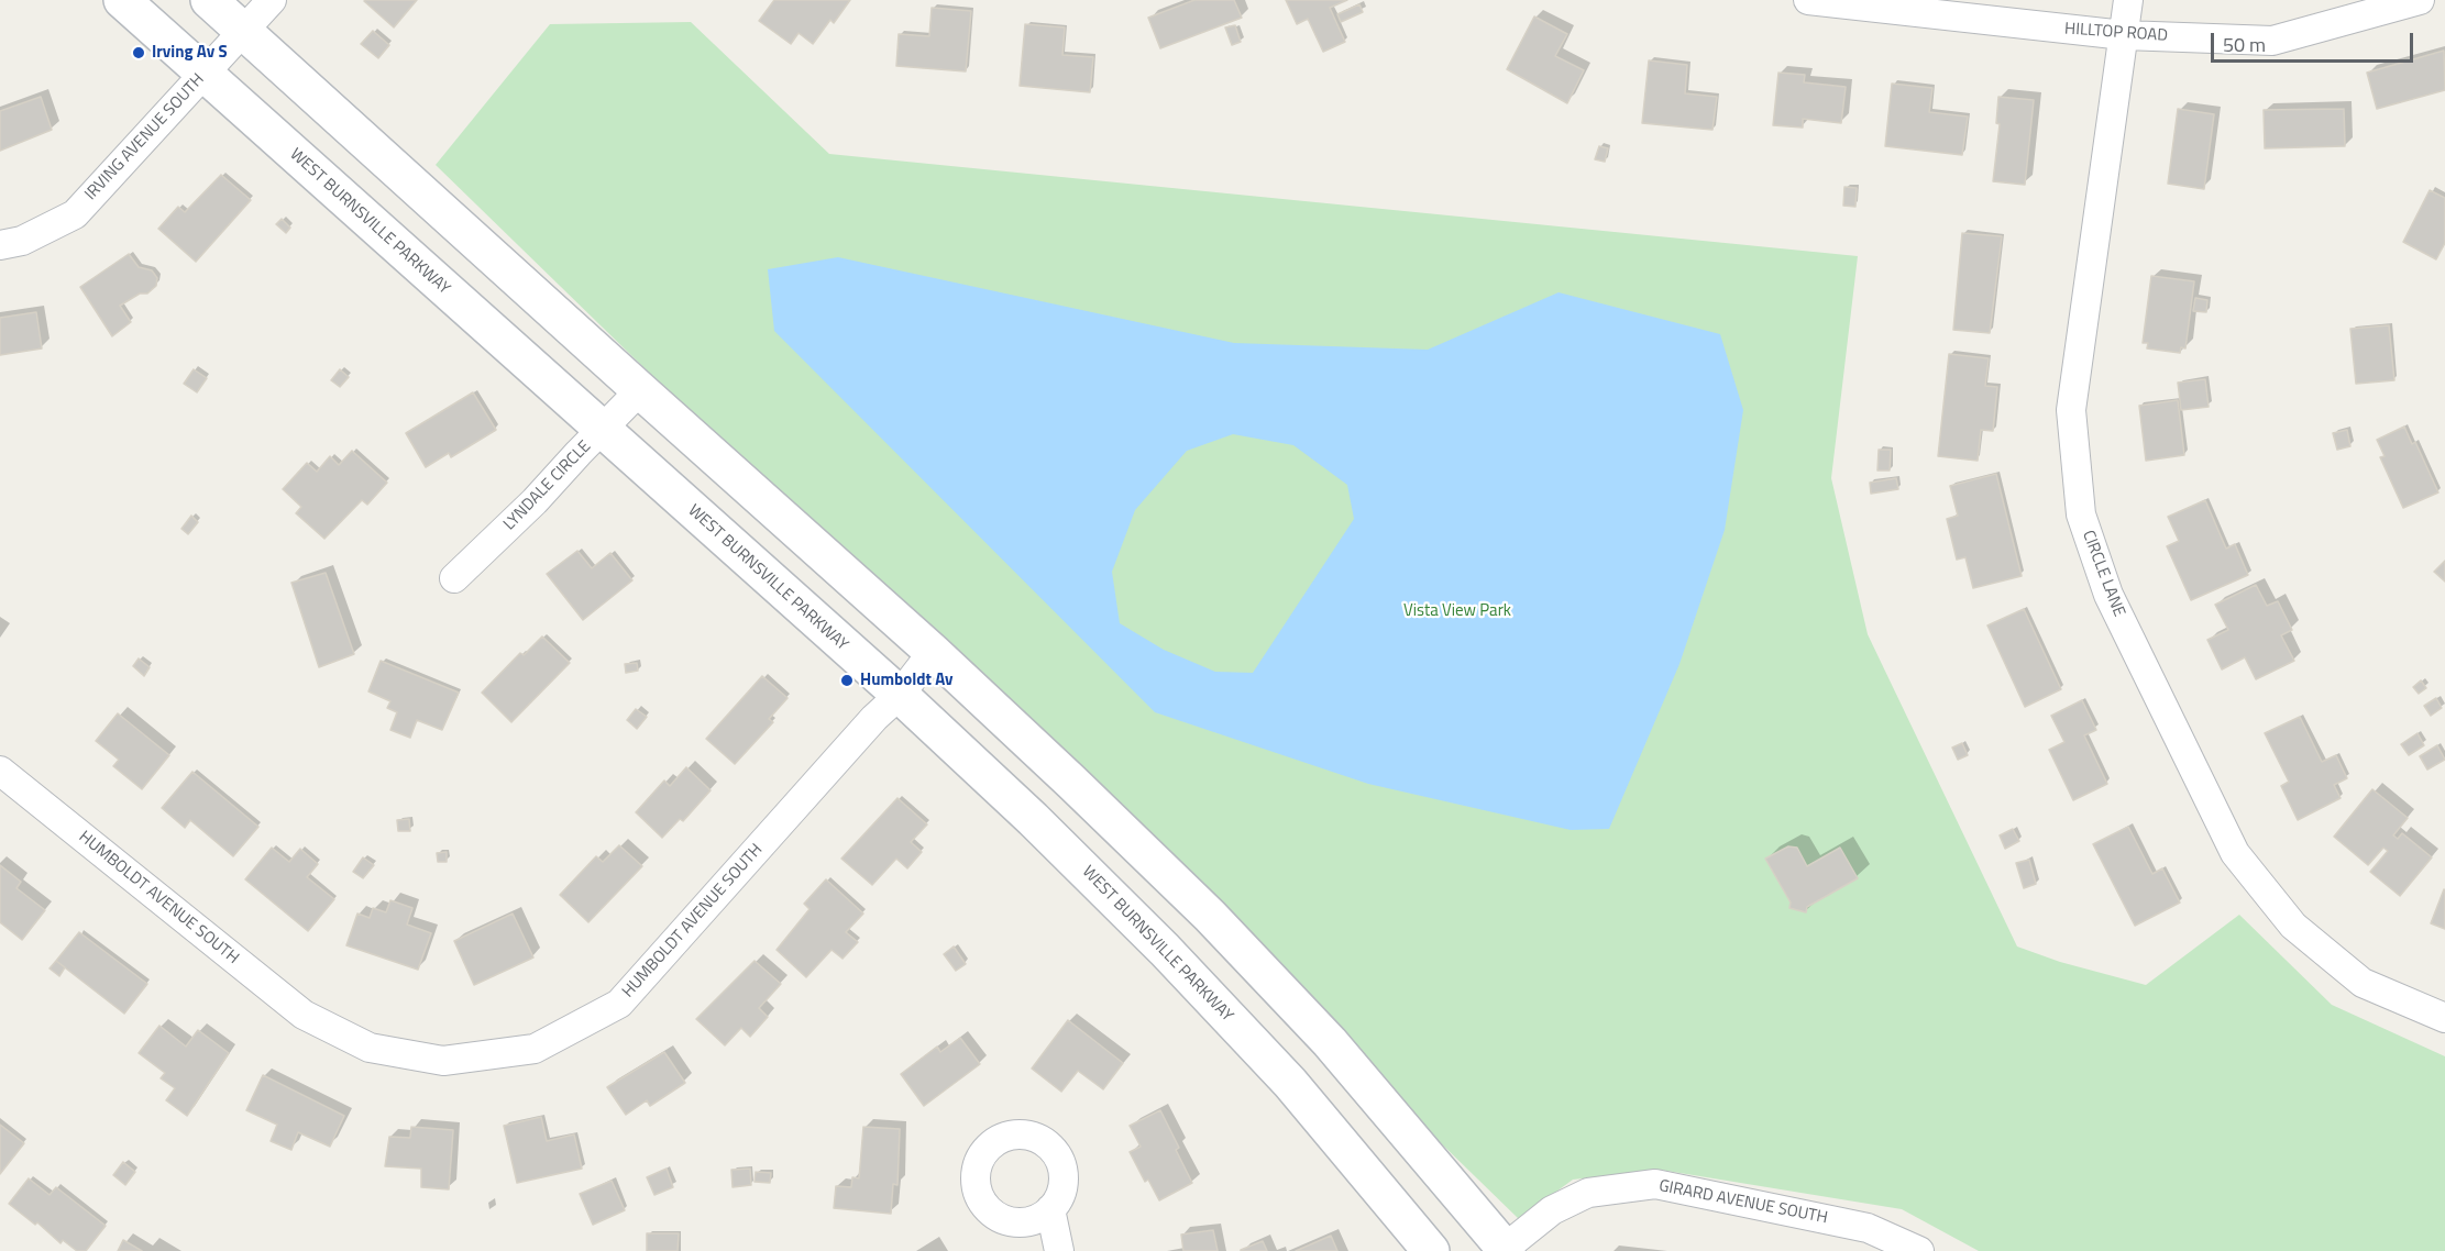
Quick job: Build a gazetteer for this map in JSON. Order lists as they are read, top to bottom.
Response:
{
  "streets": {
    "street": [
      "HILLTOP ROAD",
      "IRVING AVENUE SOUTH",
      "WEST BURNSVILLE PARKWAY",
      "LYNDALE CIRCLE",
      "CIRCLE LANE",
      "HUMBOLDT AVENUE SOUTH",
      "GIRARD AVENUE SOUTH"
    ]
  },
  "crossings": [
    ["HILLTOP ROAD", "CIRCLE LANE"],
    ["IRVING AVENUE SOUTH", "WEST BURNSVILLE PARKWAY"],
    ["WEST BURNSVILLE PARKWAY", "LYNDALE CIRCLE"],
    ["WEST BURNSVILLE PARKWAY", "HUMBOLDT AVENUE SOUTH"]
  ],
  "parks": ["Vista View Park"],
  "places": ["Irving Av S", "Humboldt Av"],
  "scale_bar": "50 m"
}
